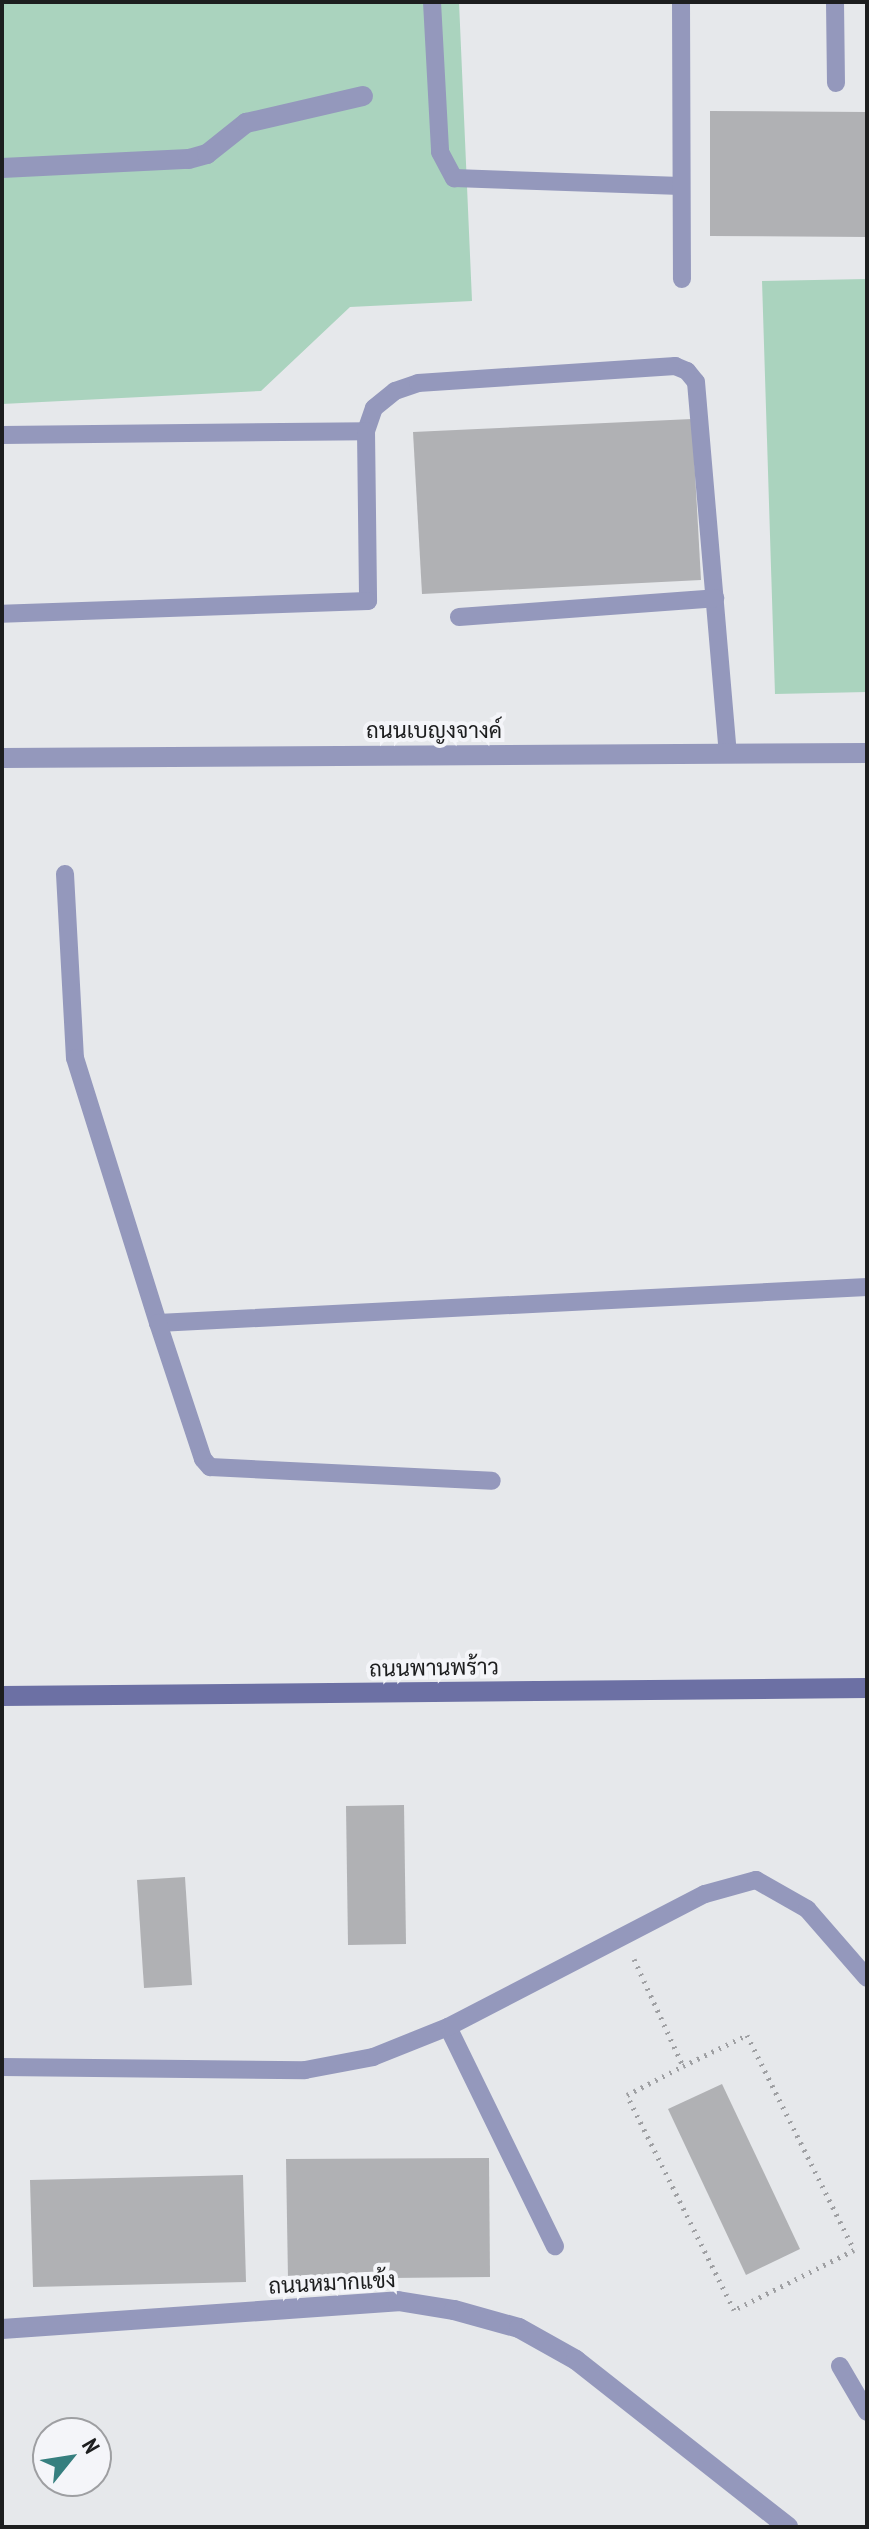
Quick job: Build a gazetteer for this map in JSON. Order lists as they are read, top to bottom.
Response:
{
  "streets": {
    "street": ["ถนนเบญงจางค์", "ถนนพานพร้าว", "ถนนหมากแข้ง"]
  },
  "north": "top right"
}
